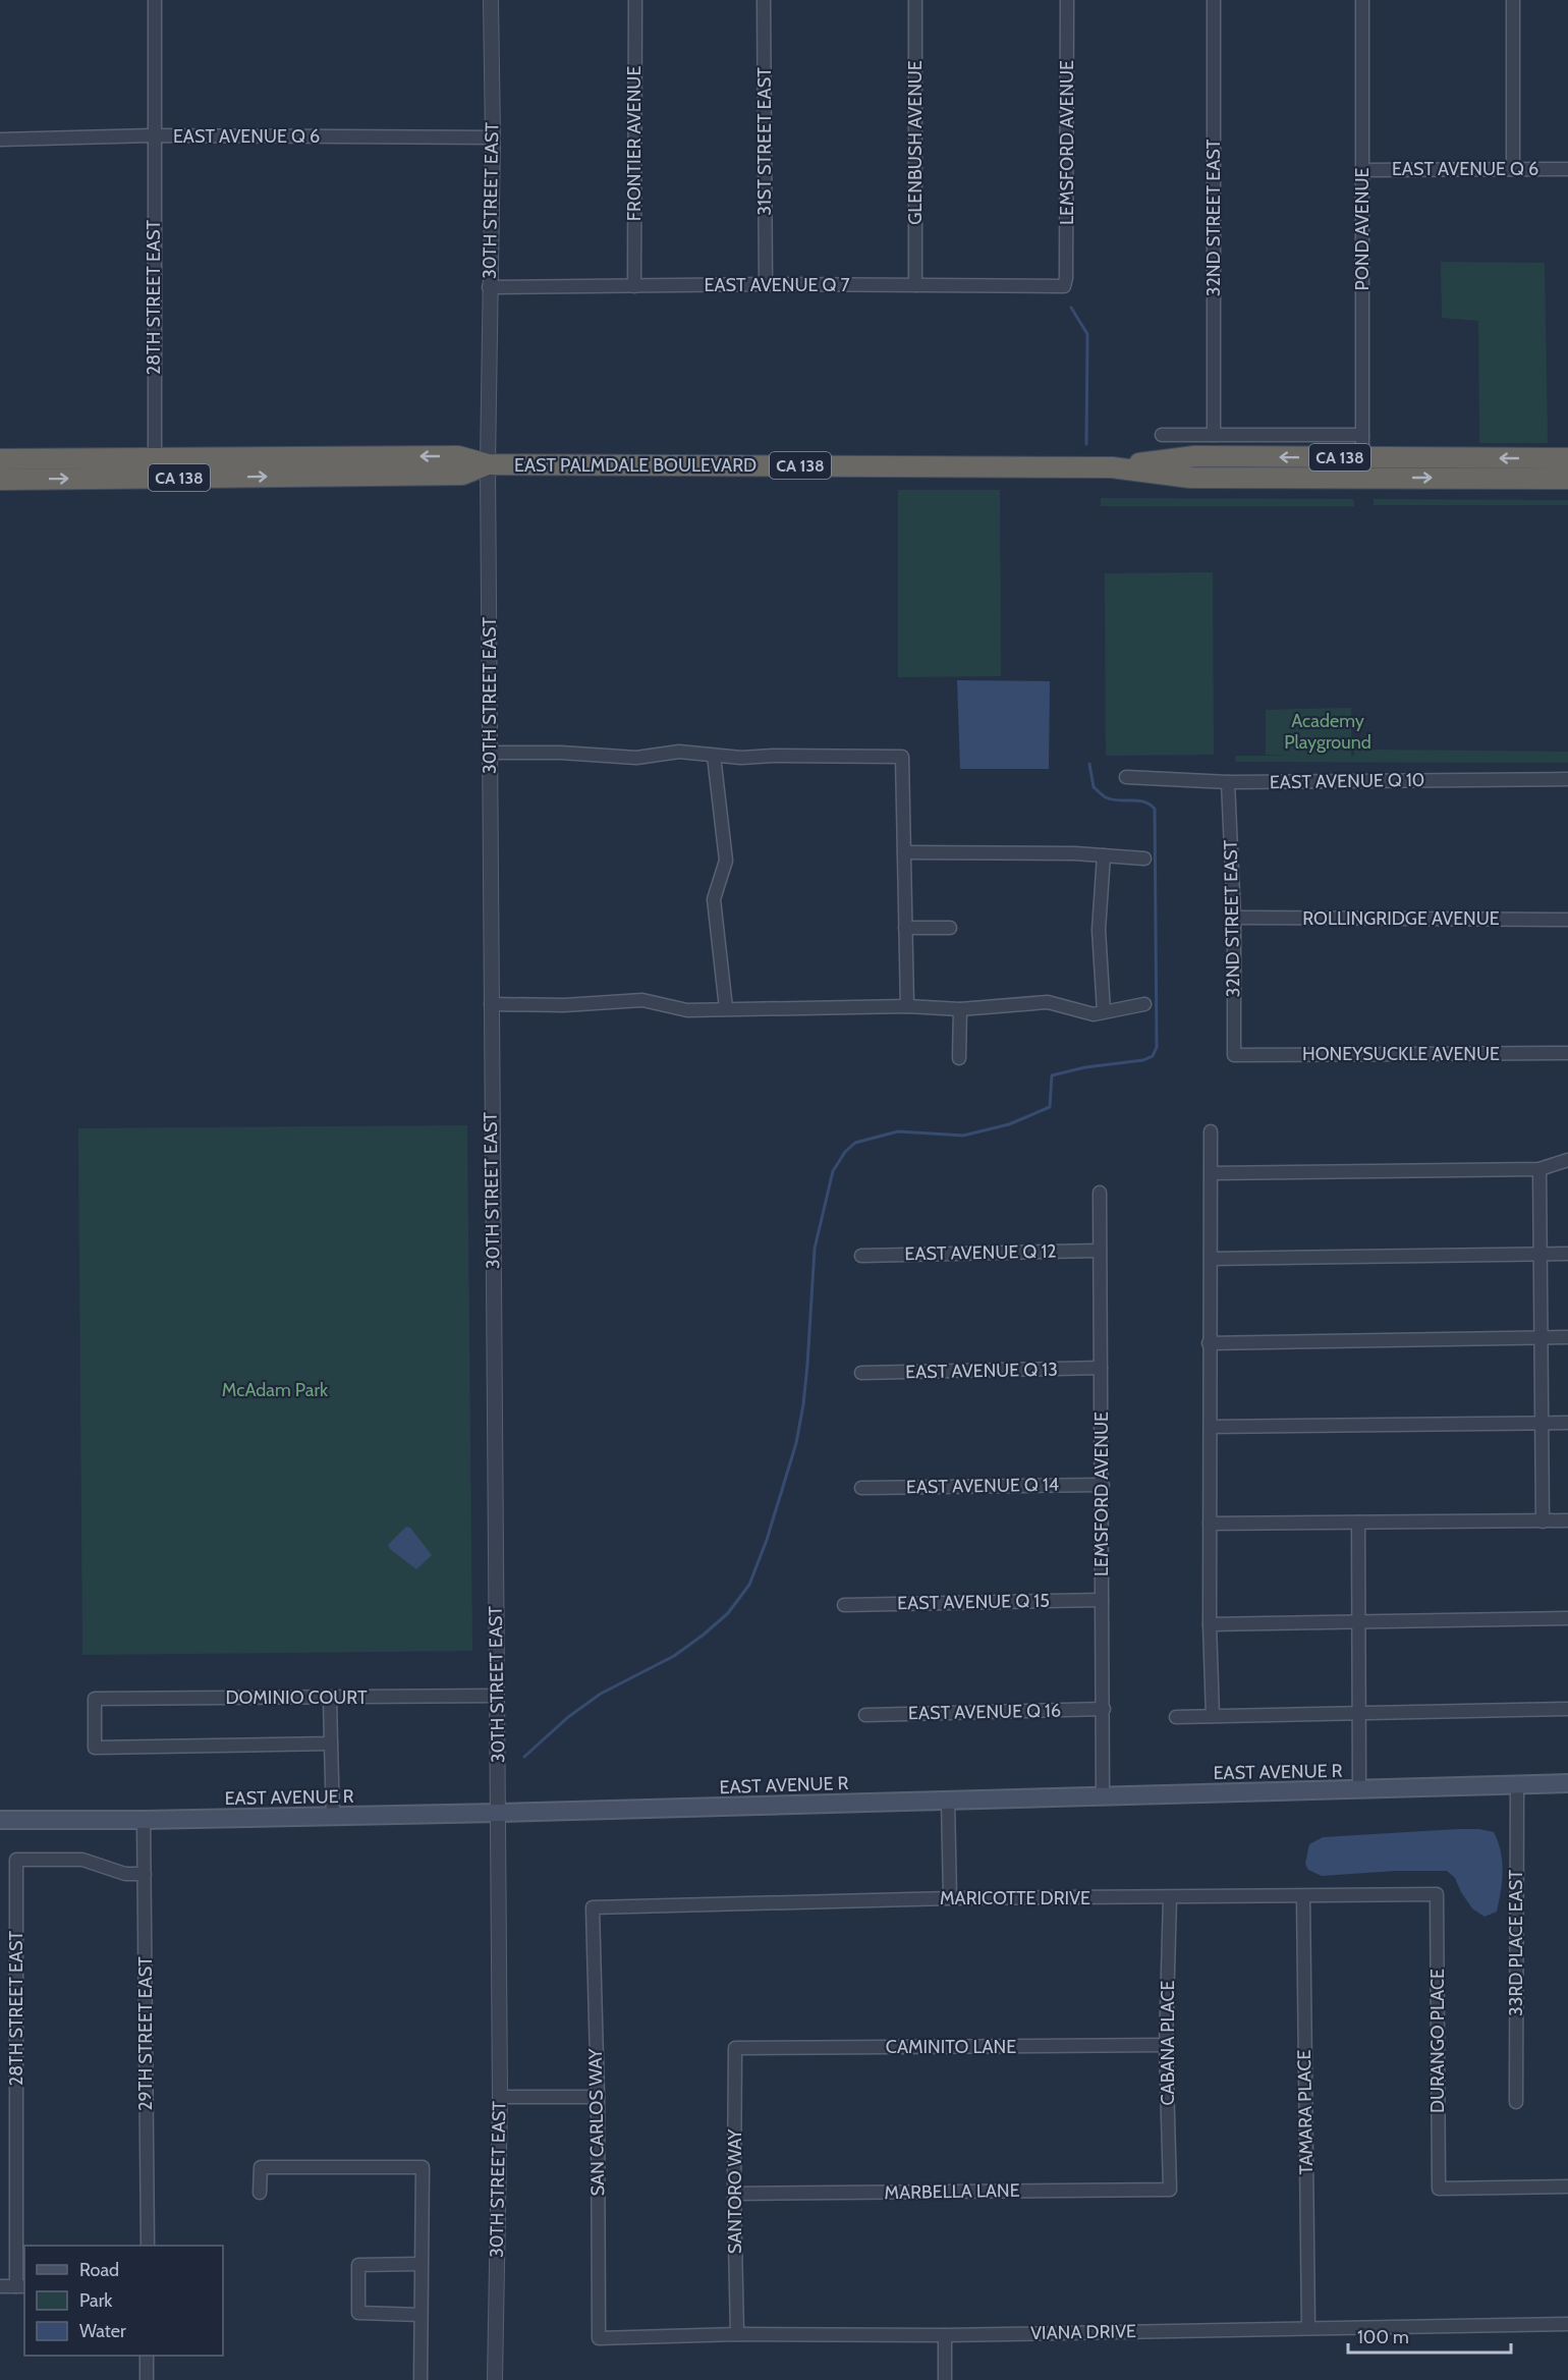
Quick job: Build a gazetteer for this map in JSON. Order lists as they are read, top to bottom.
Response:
{
  "streets": {
    "highway": ["CA 138", "EAST PALMDALE BOULEVARD"],
    "main road": ["EAST AVENUE R"],
    "street": [
      "EAST AVENUE Q 6",
      "31ST STREET EAST",
      "GLENBUSH AVENUE",
      "LEMSFORD AVENUE",
      "FRONTIER AVENUE",
      "30TH STREET EAST",
      "32ND STREET EAST",
      "POND AVENUE",
      "EAST AVENUE Q 7",
      "28TH STREET EAST",
      "EAST AVENUE Q 10",
      "ROLLINGRIDGE AVENUE",
      "HONEYSUCKLE AVENUE",
      "EAST AVENUE Q 12",
      "EAST AVENUE Q 13",
      "EAST AVENUE Q 14",
      "EAST AVENUE Q 15",
      "DOMINIO COURT",
      "EAST AVENUE Q 16",
      "MARICOTTE DRIVE",
      "33RD PLACE EAST",
      "29TH STREET EAST",
      "DURANGO PLACE",
      "CABANA PLACE",
      "CAMINITO LANE",
      "TAMARA PLACE",
      "SAN CARLOS WAY",
      "SANTORO WAY",
      "MARBELLA LANE",
      "VIANA DRIVE"
    ]
  },
  "crossings": [
    ["EAST AVENUE Q 6", "30TH STREET EAST"],
    ["EAST AVENUE Q 6", "POND AVENUE"],
    ["EAST AVENUE Q 6", "28TH STREET EAST"],
    ["31ST STREET EAST", "EAST AVENUE Q 7"],
    ["GLENBUSH AVENUE", "EAST AVENUE Q 7"],
    ["LEMSFORD AVENUE", "EAST AVENUE Q 7"],
    ["LEMSFORD AVENUE", "EAST AVENUE Q 12"],
    ["LEMSFORD AVENUE", "EAST AVENUE Q 13"],
    ["LEMSFORD AVENUE", "EAST AVENUE Q 14"],
    ["LEMSFORD AVENUE", "EAST AVENUE Q 15"],
    ["LEMSFORD AVENUE", "EAST AVENUE Q 16"],
    ["LEMSFORD AVENUE", "EAST AVENUE R"],
    ["FRONTIER AVENUE", "EAST AVENUE Q 7"],
    ["30TH STREET EAST", "EAST AVENUE Q 7"],
    ["30TH STREET EAST", "EAST PALMDALE BOULEVARD"],
    ["30TH STREET EAST", "DOMINIO COURT"],
    ["30TH STREET EAST", "EAST AVENUE R"],
    ["32ND STREET EAST", "EAST AVENUE Q 10"],
    ["32ND STREET EAST", "ROLLINGRIDGE AVENUE"],
    ["32ND STREET EAST", "HONEYSUCKLE AVENUE"],
    ["POND AVENUE", "EAST PALMDALE BOULEVARD"],
    ["28TH STREET EAST", "EAST PALMDALE BOULEVARD"],
    ["28TH STREET EAST", "29TH STREET EAST"],
    ["EAST AVENUE R", "33RD PLACE EAST"],
    ["EAST AVENUE R", "29TH STREET EAST"],
    ["MARICOTTE DRIVE", "DURANGO PLACE"],
    ["MARICOTTE DRIVE", "CABANA PLACE"],
    ["MARICOTTE DRIVE", "TAMARA PLACE"],
    ["MARICOTTE DRIVE", "SAN CARLOS WAY"],
    ["CABANA PLACE", "CAMINITO LANE"],
    ["CABANA PLACE", "MARBELLA LANE"],
    ["CAMINITO LANE", "SANTORO WAY"],
    ["TAMARA PLACE", "VIANA DRIVE"],
    ["SAN CARLOS WAY", "VIANA DRIVE"],
    ["SANTORO WAY", "MARBELLA LANE"],
    ["SANTORO WAY", "VIANA DRIVE"]
  ],
  "parks": ["Academy Playground", "McAdam Park"],
  "legend": ["Road", "Park", "Water"],
  "scale_bar": "100 m"
}
